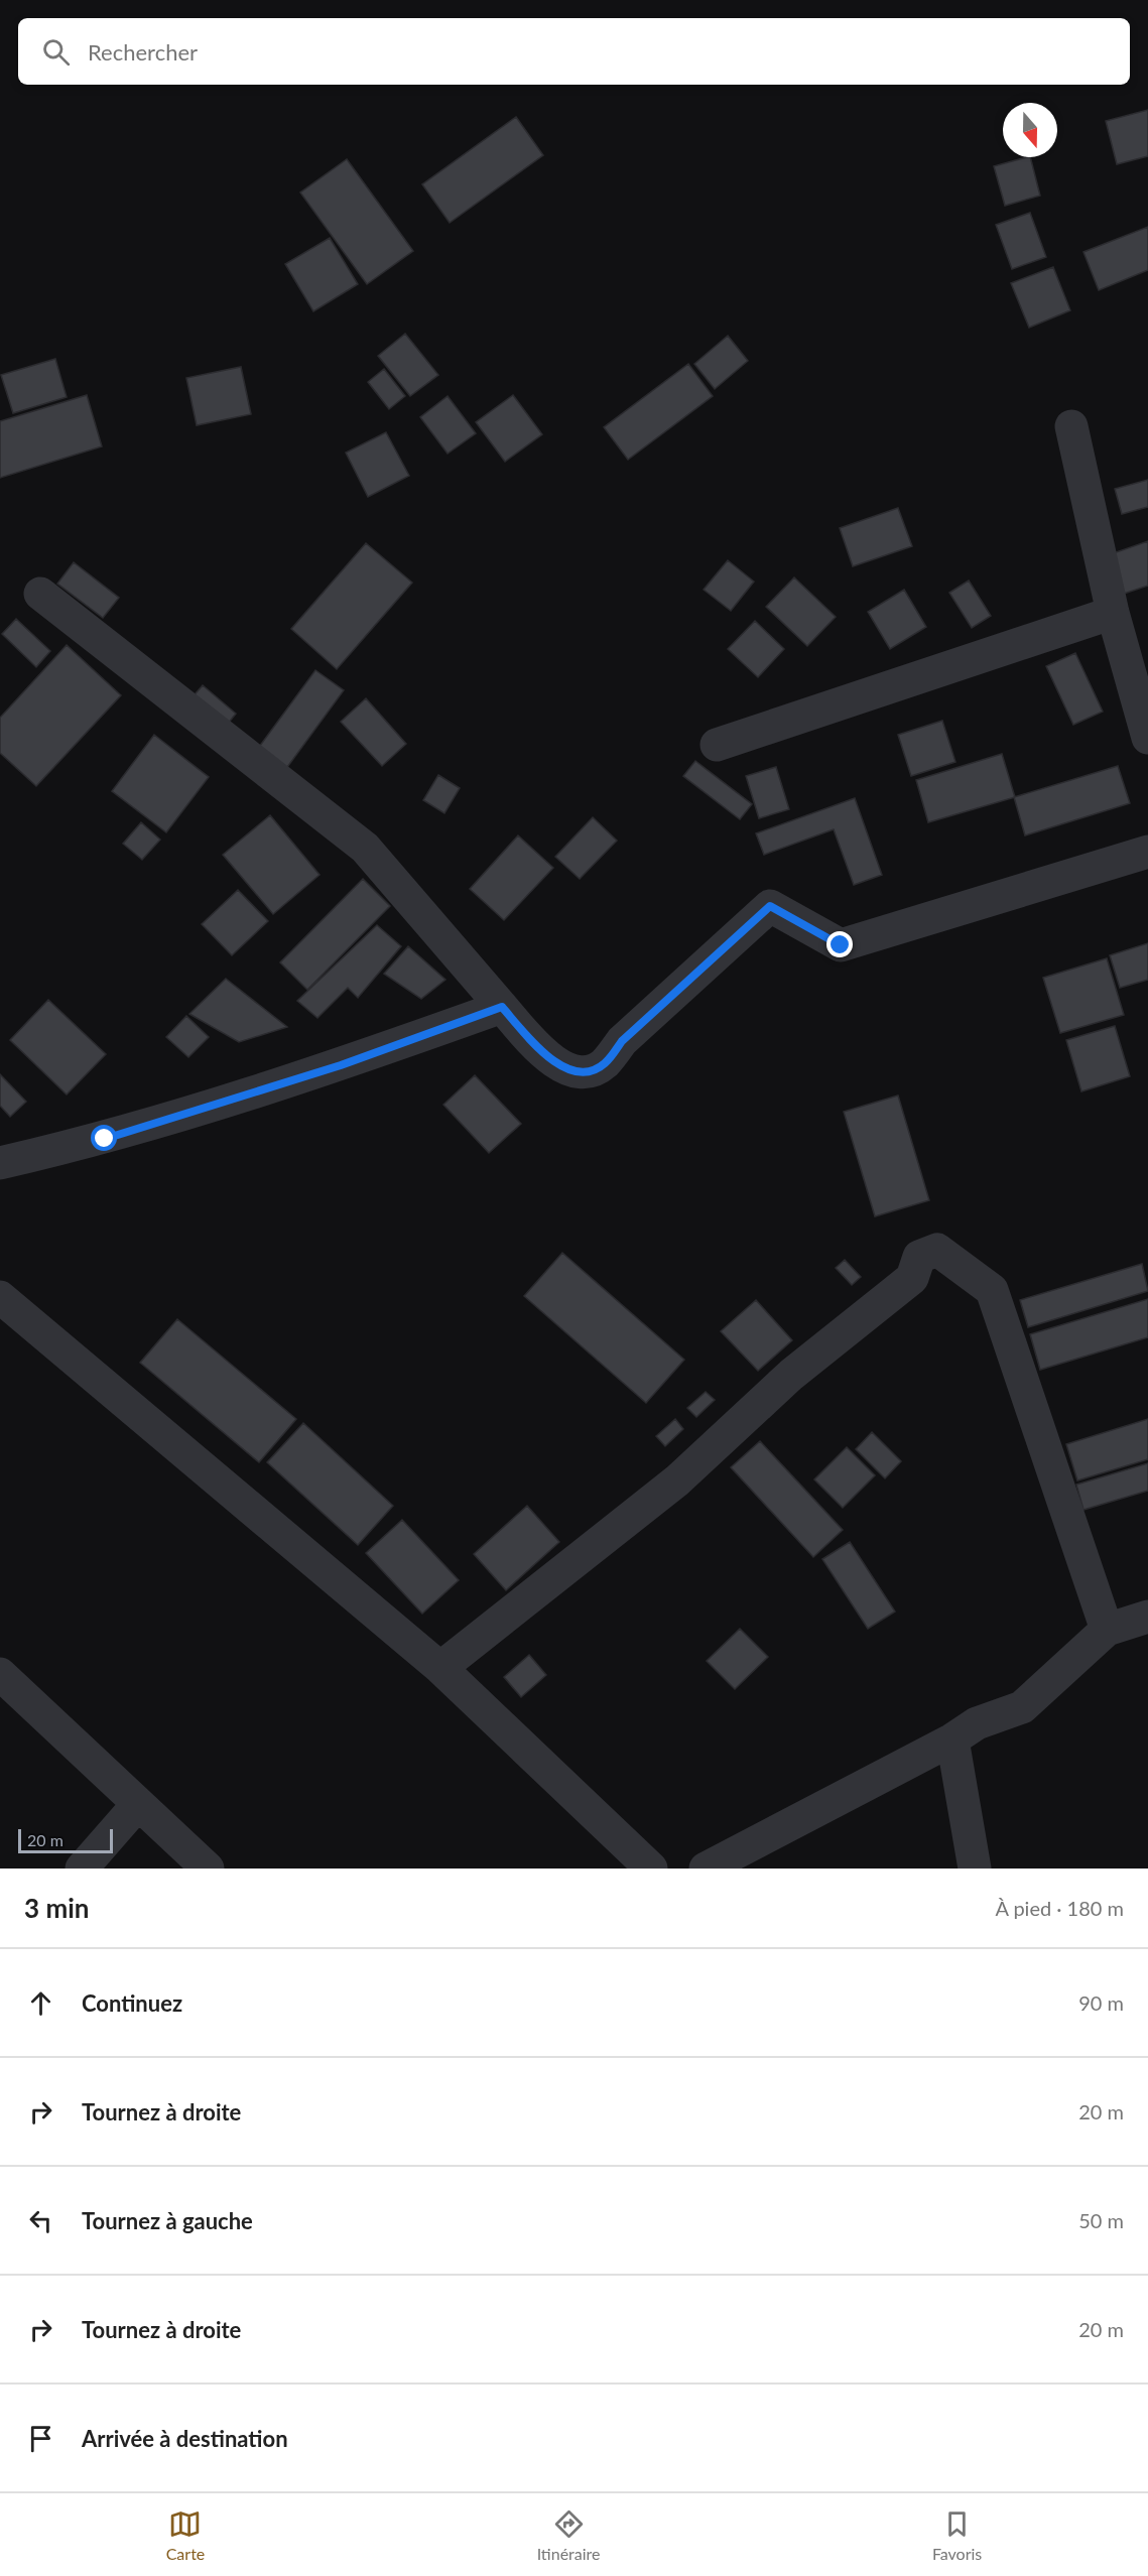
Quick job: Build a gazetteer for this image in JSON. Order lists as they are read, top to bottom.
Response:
{
  "scale_bar": "20 m",
  "north": "bottom",
  "page": {
    "search": "Rechercher",
    "scale": "20 m",
    "heading": ["3 min", "À pied · 180 m"],
    "list": [
      ["Continuez", "90 m"],
      ["Tournez à droite", "20 m"],
      ["Tournez à gauche", "50 m"],
      ["Tournez à droite", "20 m"],
      "Arrivée à destination"
    ],
    "nav": ["Carte", "Itinéraire", "Favoris"]
  }
}
